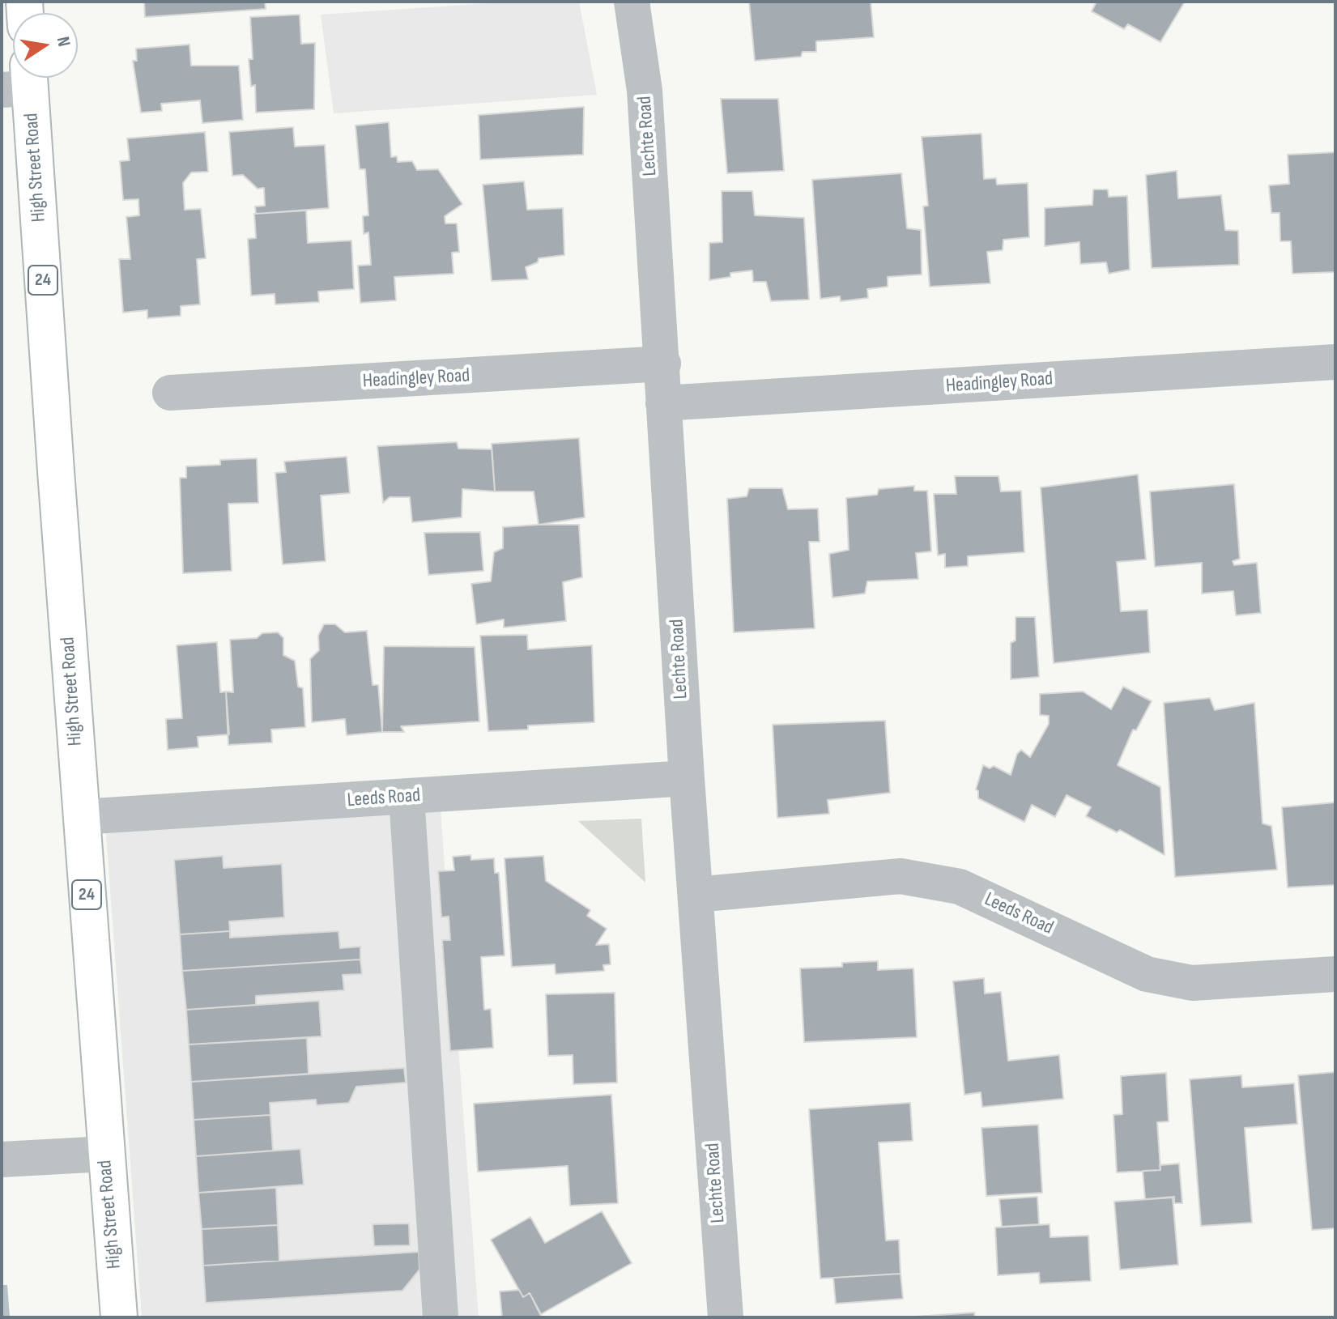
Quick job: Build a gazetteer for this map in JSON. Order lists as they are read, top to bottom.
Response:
{
  "streets": {
    "main road": ["High Street Road", "24"],
    "street": ["Lechte Road", "Headingley Road", "Leeds Road"]
  },
  "crossings": [
    ["Lechte Road", "Headingley Road"],
    ["Lechte Road", "Leeds Road"],
    ["High Street Road", "Leeds Road"]
  ],
  "north": "right"
}
